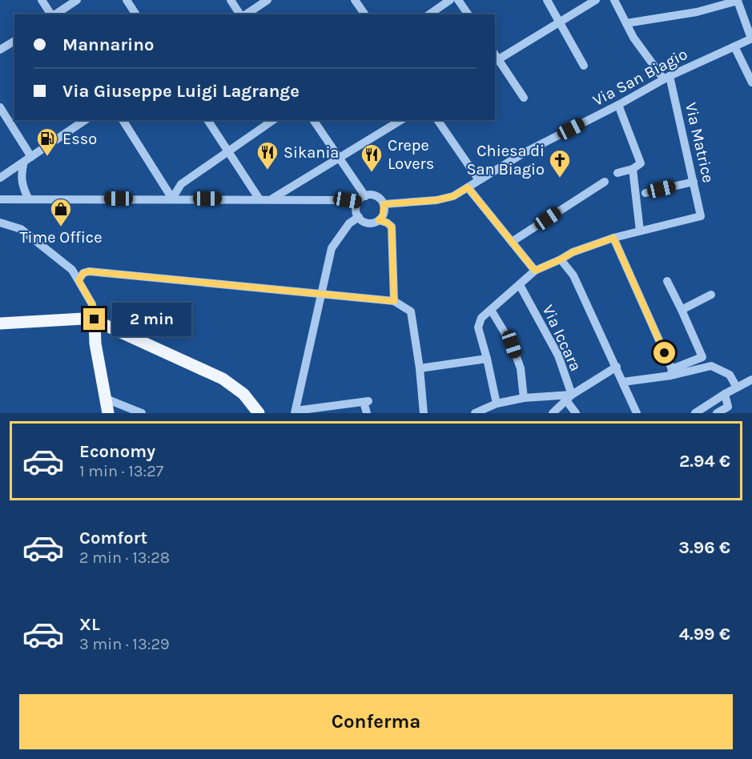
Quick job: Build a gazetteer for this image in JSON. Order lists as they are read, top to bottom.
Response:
{
  "streets": {
    "street": ["Via San Biagio", "Via Matrice", "Via Iccara"]
  },
  "crossings": [
    ["Via San Biagio", "Via Matrice"]
  ],
  "places": {
    "fuel station": ["Esso"],
    "restaurant": ["Sikania", "Crepe Lovers"],
    "church": ["Chiesa di San Biagio"],
    "shop": ["Time Office"]
  },
  "page": {
    "banner": ["Mannarino", "Via Giuseppe Luigi Lagrange"],
    "bubble": "2 min",
    "list": [
      {
        "name": "Economy",
        "note": "1 min · 13:27",
        "value": "2.94 €"
      },
      {
        "name": "Comfort",
        "note": "2 min · 13:28",
        "value": "3.96 €"
      },
      {
        "name": "XL",
        "note": "3 min · 13:29",
        "value": "4.99 €"
      }
    ],
    "buttons": "Conferma"
  }
}
